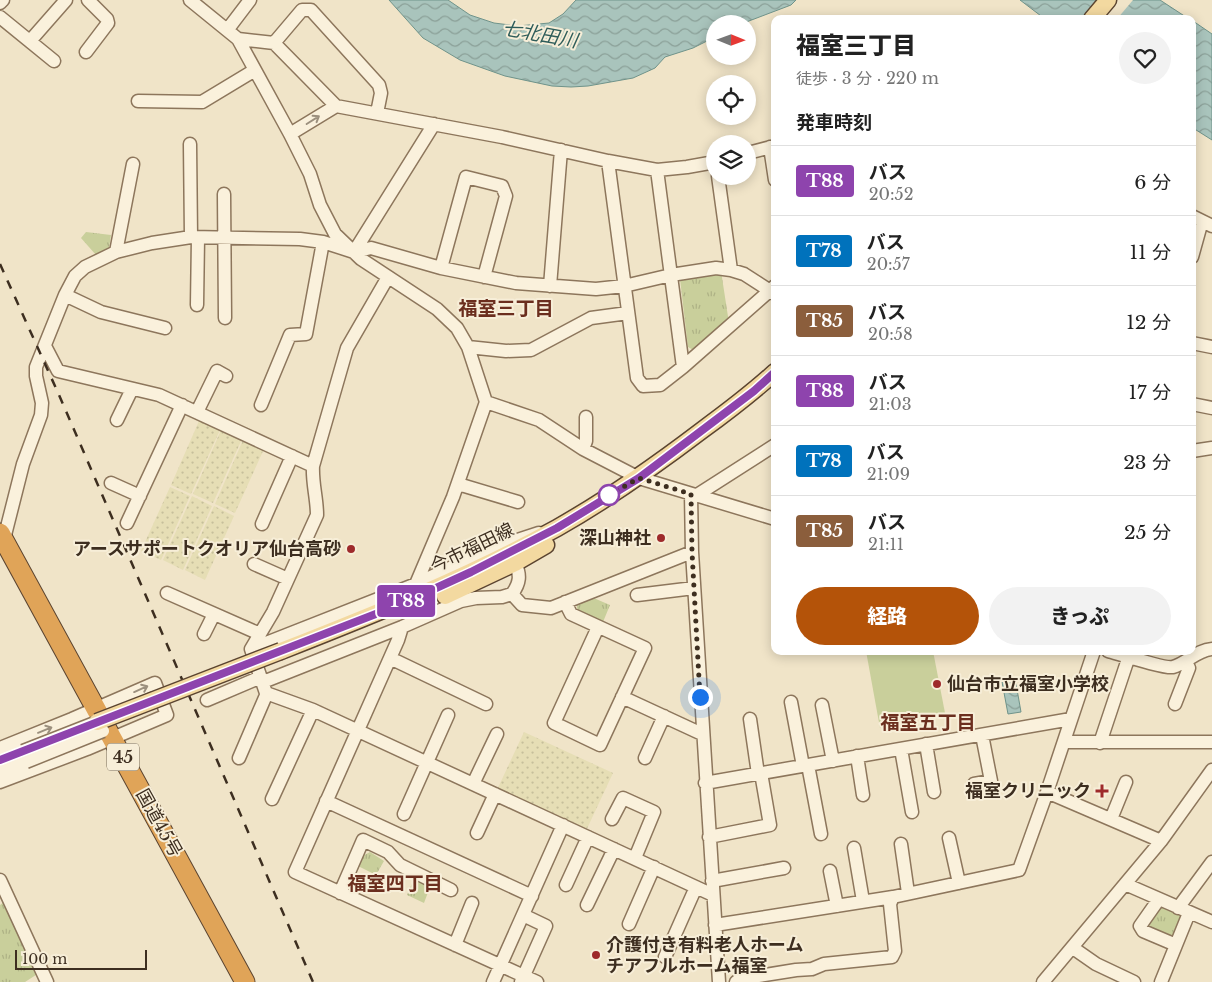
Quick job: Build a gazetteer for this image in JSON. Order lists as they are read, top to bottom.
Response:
{
  "streets": {
    "highway": ["45", "国道45号"],
    "main road": ["今市福田線"]
  },
  "crossings": [
    ["今市福田線", "国道45号"]
  ],
  "districts": ["福室三丁目", "福室五丁目", "福室四丁目"],
  "water": ["七北田川"],
  "places": {
    "other": [
      "深山神社",
      "アースサポートクオリア仙台高砂",
      "仙台市立福室小学校",
      "介護付き有料老人ホーム チアフルホーム福室"
    ],
    "health": ["福室クリニック"]
  },
  "lines": ["bus line T88"],
  "scale_bar": "100 m",
  "north": "right",
  "page": {
    "on_map": "T88",
    "heading": [
      ["福室三丁目", "徒歩 · 3 分 · 220 m"],
      "発車時刻"
    ],
    "list": [
      {
        "mark": "T88",
        "name": "バス",
        "note": "20:52",
        "value": "6 分"
      },
      {
        "mark": "T78",
        "name": "バス",
        "note": "20:57",
        "value": "11 分"
      },
      {
        "mark": "T85",
        "name": "バス",
        "note": "20:58",
        "value": "12 分"
      },
      {
        "mark": "T88",
        "name": "バス",
        "note": "21:03",
        "value": "17 分"
      },
      {
        "mark": "T78",
        "name": "バス",
        "note": "21:09",
        "value": "23 分"
      },
      {
        "mark": "T85",
        "name": "バス",
        "note": "21:11",
        "value": "25 分"
      }
    ],
    "buttons": ["経路", "きっぷ"],
    "scale": "100 m"
  }
}
